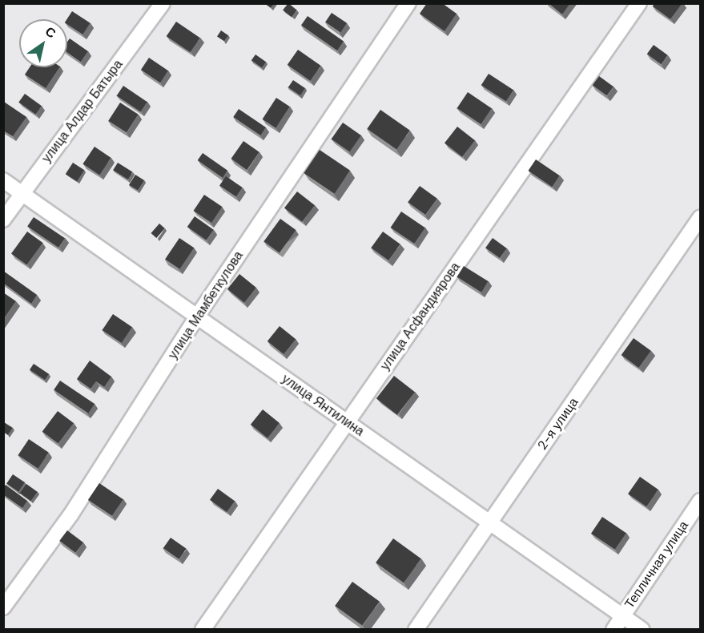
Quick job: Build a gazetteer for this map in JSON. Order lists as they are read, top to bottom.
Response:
{
  "streets": {
    "street": [
      "улица Алдар Батыра",
      "улица Мамбеткулова",
      "улица Асфандиярова",
      "улица Янтилина",
      "2-я улица",
      "Тепличная улица"
    ]
  },
  "crossings": [
    ["улица Алдар Батыра", "улица Янтилина"],
    ["улица Мамбеткулова", "улица Янтилина"],
    ["улица Асфандиярова", "улица Янтилина"],
    ["улица Янтилина", "2-я улица"],
    ["улица Янтилина", "Тепличная улица"]
  ],
  "north": "top right"
}
